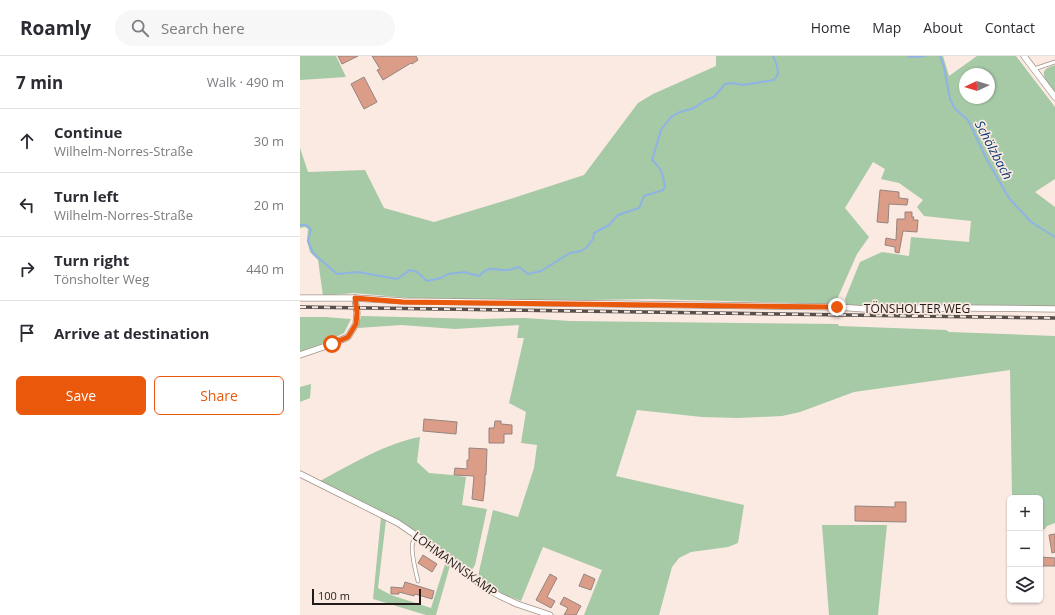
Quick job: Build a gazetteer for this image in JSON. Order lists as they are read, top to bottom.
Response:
{
  "streets": {
    "street": ["TÖNSHOLTER WEG", "LOHMANNSKAMP"]
  },
  "water": ["Schölzbach"],
  "scale_bar": "100 m",
  "north": "left",
  "page": {
    "header": "Roamly",
    "search": "Search here",
    "nav": [
      "Home",
      "Map",
      "About",
      "Contact"
    ],
    "heading": ["7 min", "Walk · 490 m"],
    "list": [
      ["Continue", "Wilhelm-Norres-Straße", "30 m"],
      ["Turn left", "Wilhelm-Norres-Straße", "20 m"],
      ["Turn right", "Tönsholter Weg", "440 m"],
      "Arrive at destination"
    ],
    "buttons": ["Save", "Share"],
    "map_buttons": ["+", "−"],
    "scale": "100 m"
  }
}
